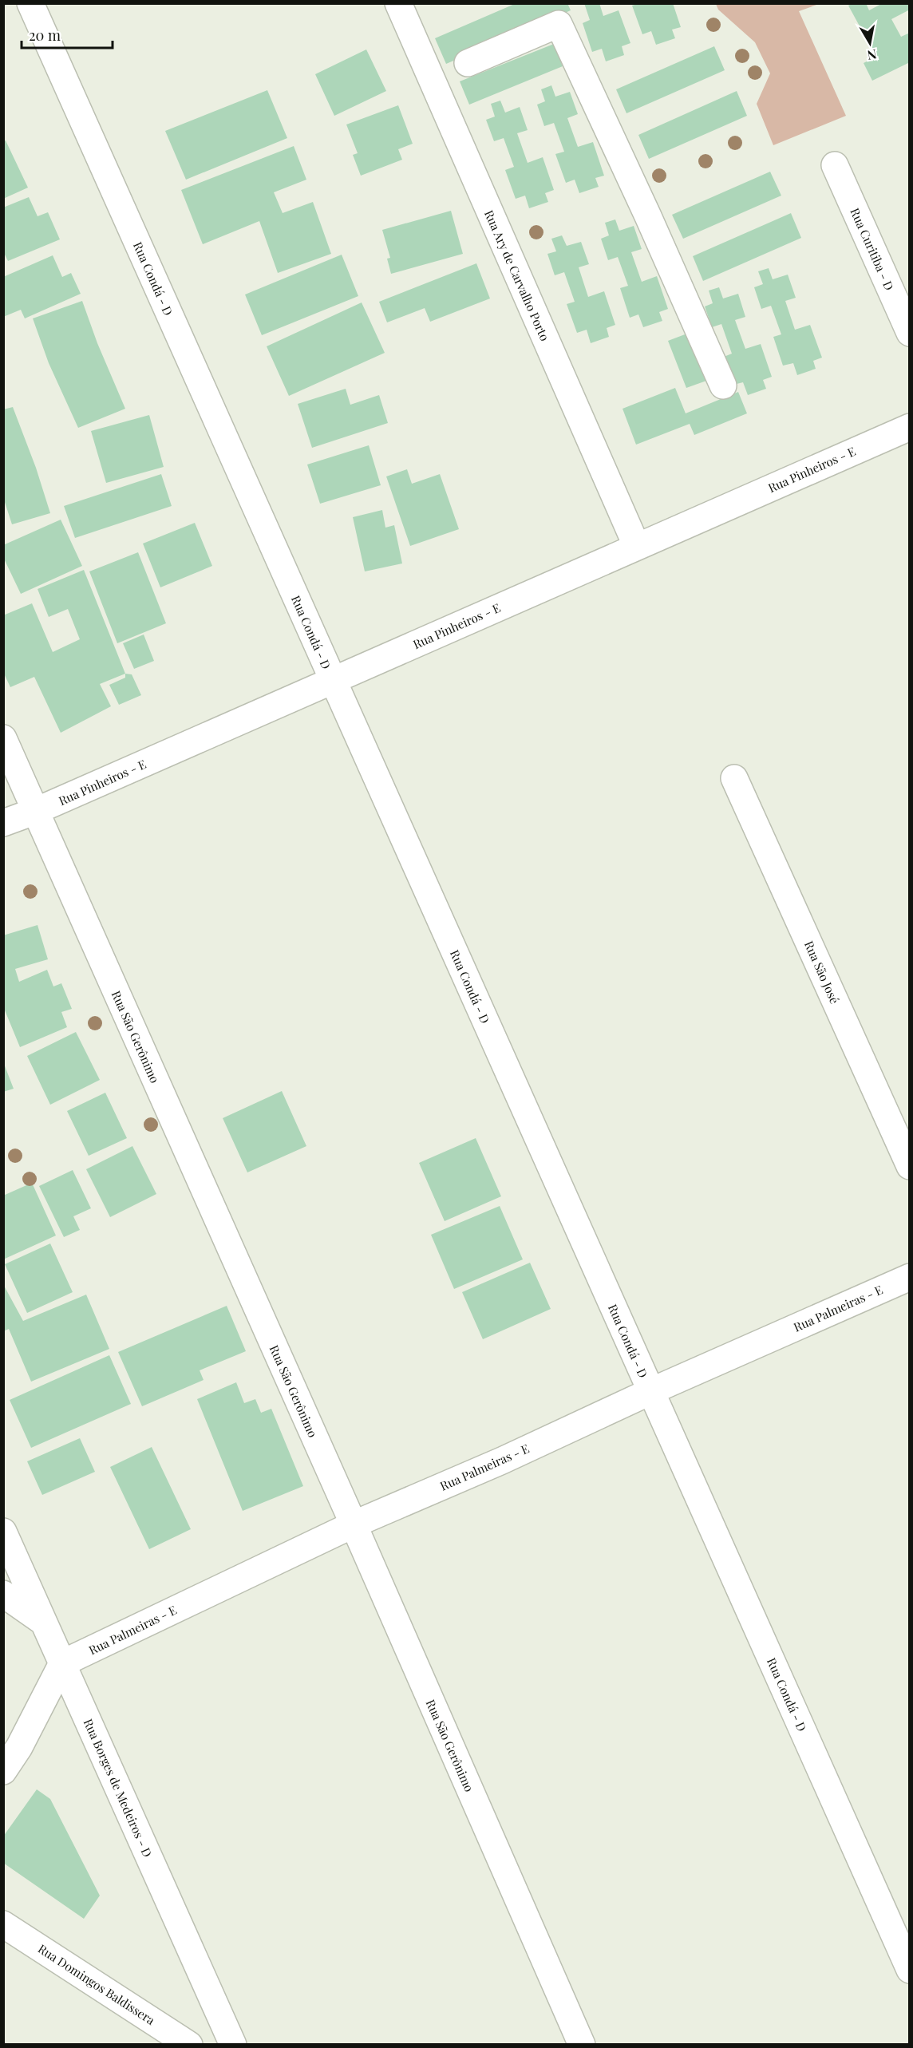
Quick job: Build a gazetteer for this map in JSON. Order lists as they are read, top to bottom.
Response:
{
  "streets": {
    "street": [
      "Rua Curitiba - D",
      "Rua Ary de Carvalho Porto",
      "Rua Condá - D",
      "Rua Pinheiros - E",
      "Rua São José",
      "Rua São Gerônimo",
      "Rua Palmeiras - E",
      "Rua Borges de Medeiros - D",
      "Rua Domingos Baldissera"
    ]
  },
  "crossings": [
    ["Rua Ary de Carvalho Porto", "Rua Pinheiros - E"],
    ["Rua Condá - D", "Rua Pinheiros - E"],
    ["Rua Condá - D", "Rua Palmeiras - E"],
    ["Rua Pinheiros - E", "Rua São Gerônimo"],
    ["Rua São Gerônimo", "Rua Palmeiras - E"],
    ["Rua Palmeiras - E", "Rua Borges de Medeiros - D"]
  ],
  "scale_bar": "20 m",
  "north": "bottom"
}
